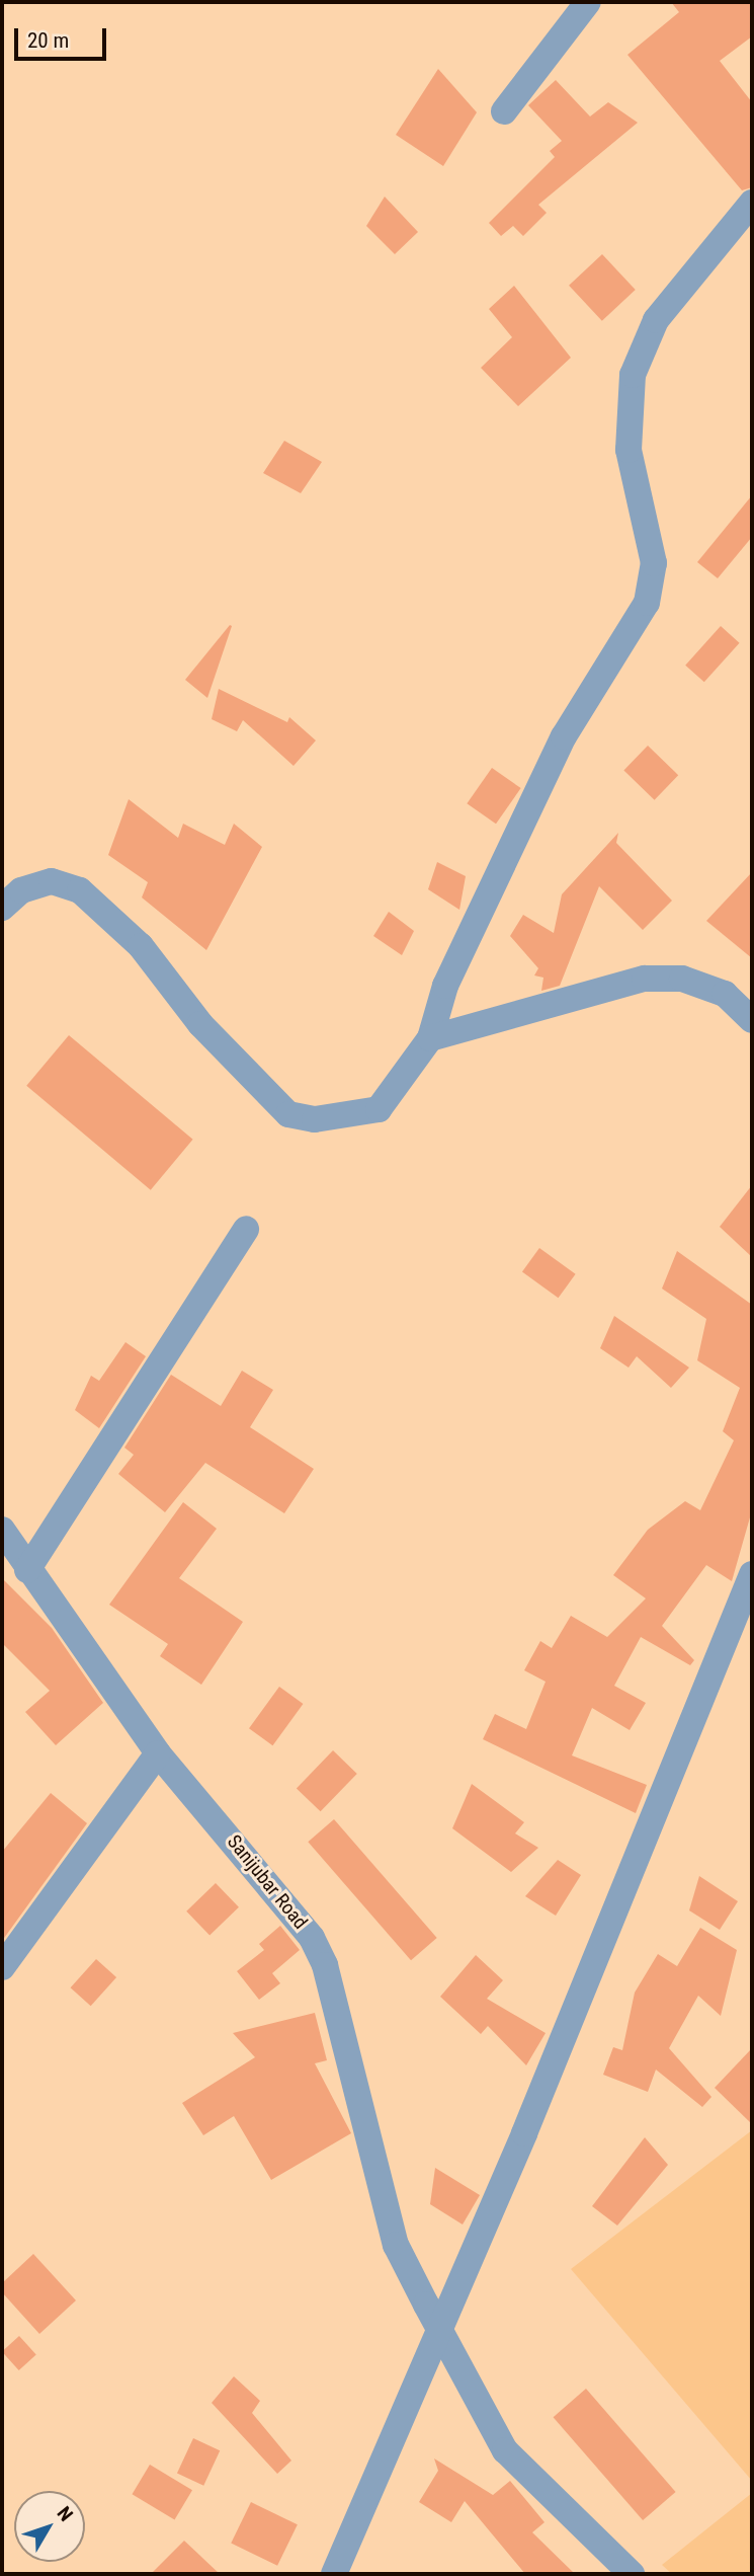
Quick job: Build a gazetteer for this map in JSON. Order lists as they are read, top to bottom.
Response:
{
  "streets": {
    "street": ["Sanijubar Road"]
  },
  "scale_bar": "20 m",
  "north": "top right"
}
